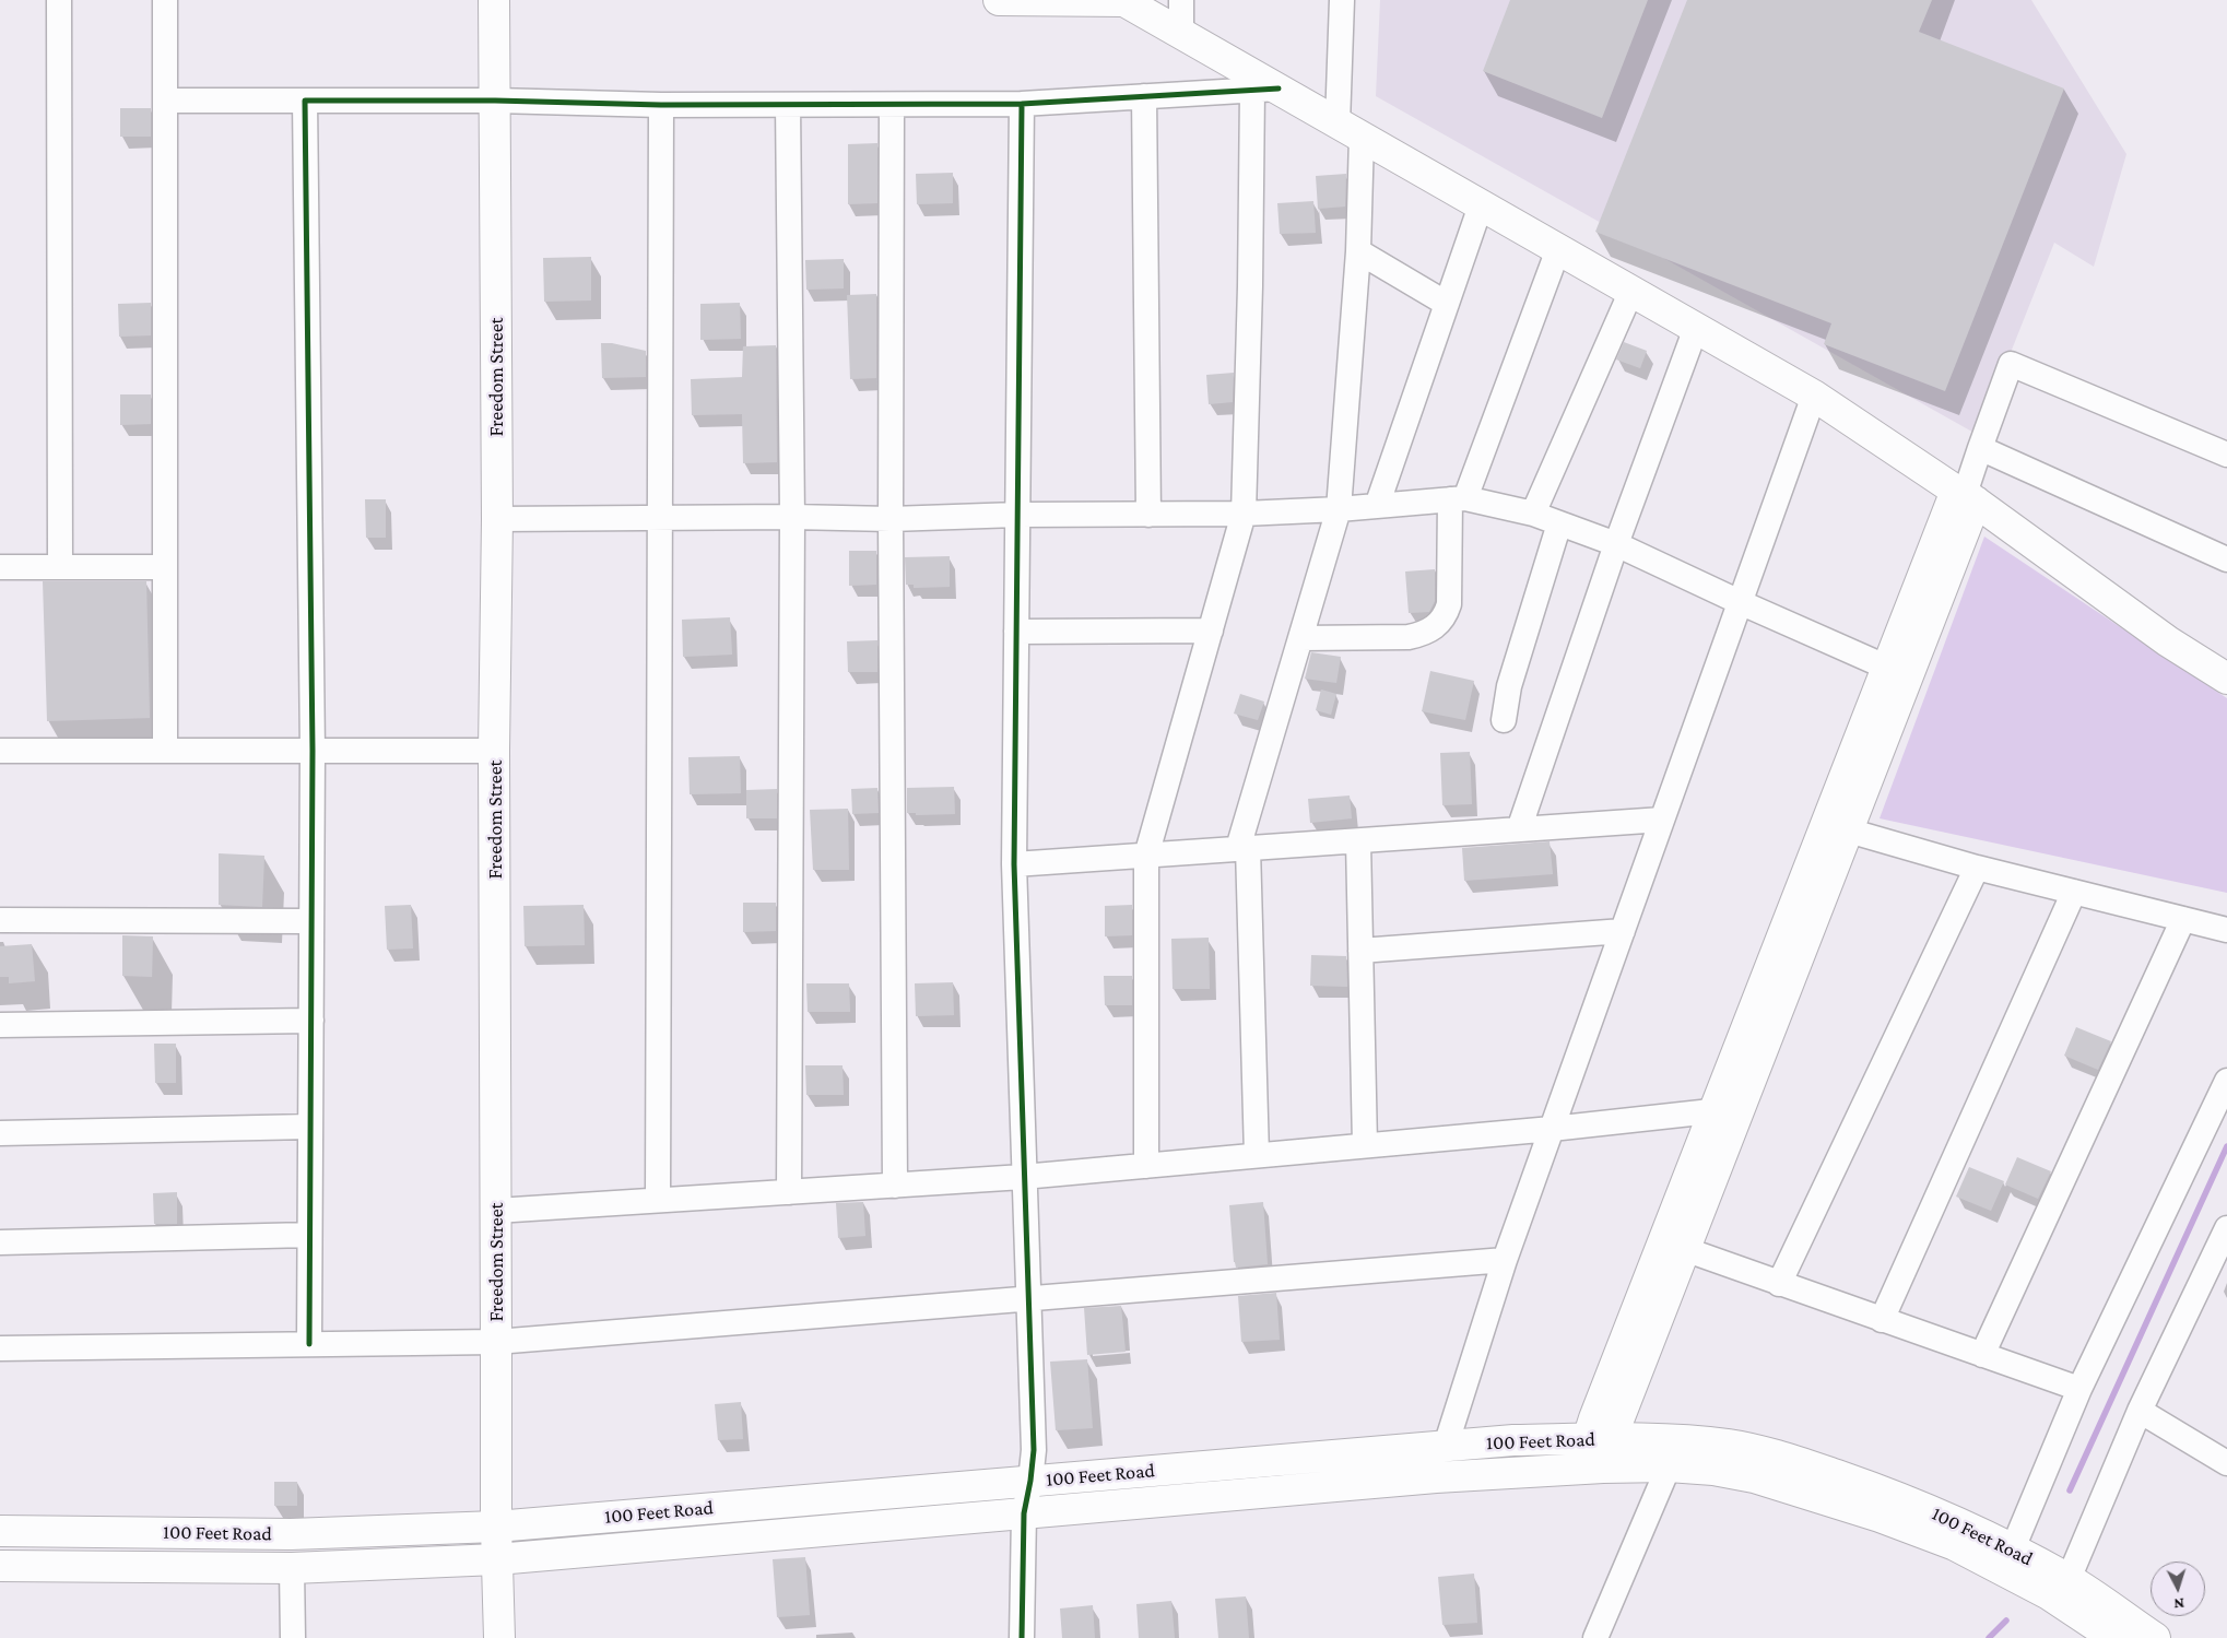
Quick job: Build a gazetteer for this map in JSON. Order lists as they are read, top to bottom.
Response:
{
  "streets": {
    "main road": ["Freedom Street", "100 Feet Road"]
  },
  "crossings": [
    ["Freedom Street", "100 Feet Road"]
  ],
  "north": "bottom"
}
